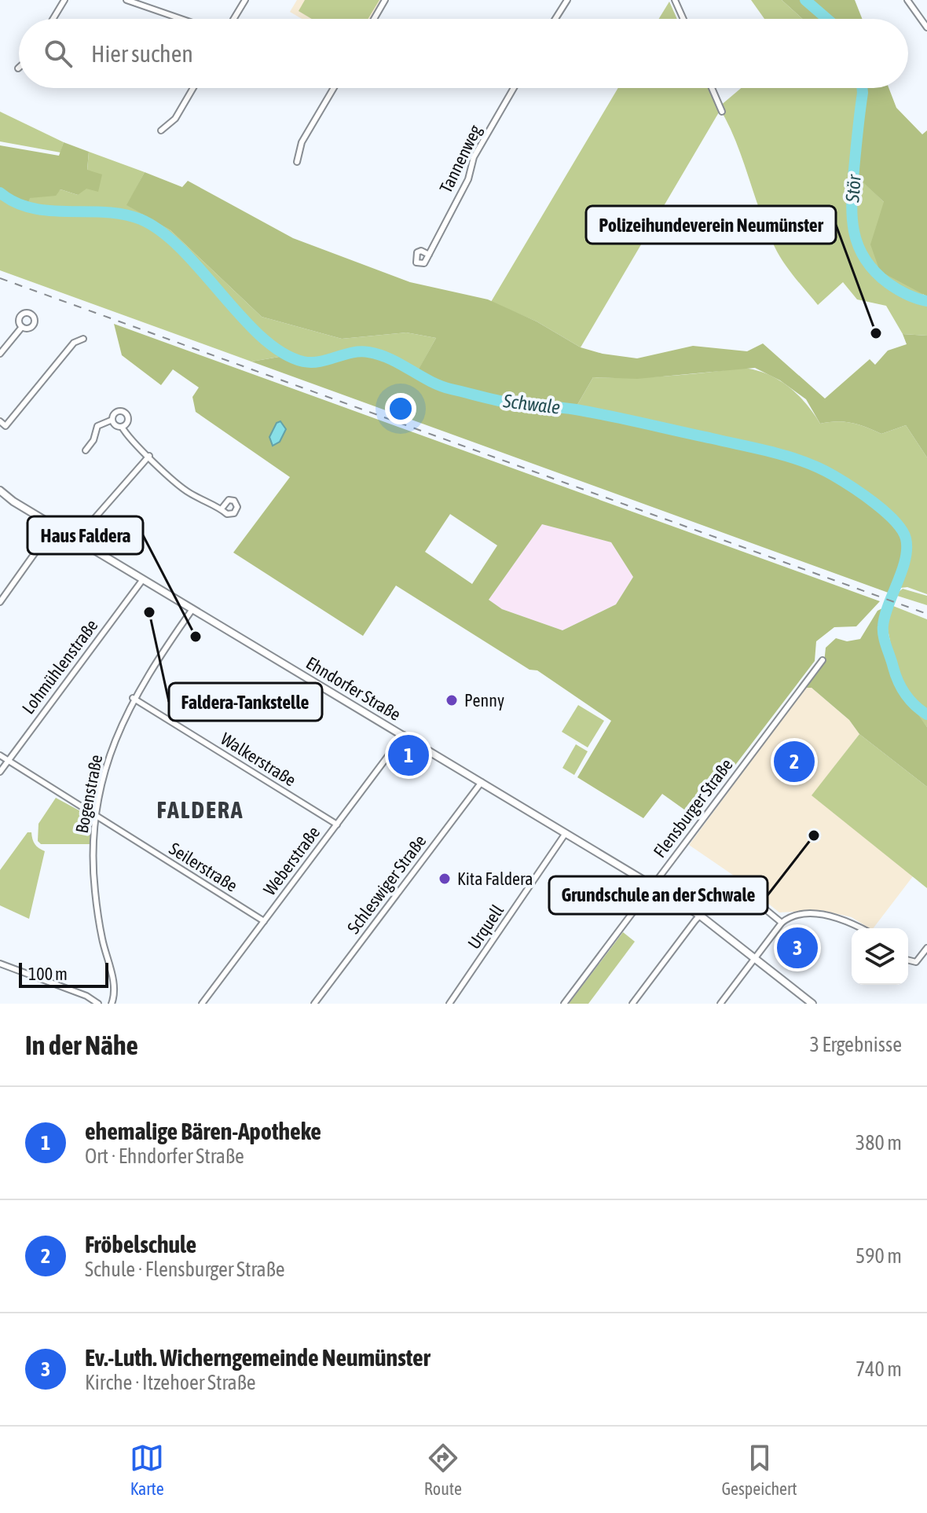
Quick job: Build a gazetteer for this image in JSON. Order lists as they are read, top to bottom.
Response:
{
  "streets": {
    "street": [
      "Tannenweg",
      "Lohmühlenstraße",
      "Ehndorfer Straße",
      "Walkerstraße",
      "Bogenstraße",
      "Flensburger Straße",
      "Weberstraße",
      "Seilerstraße",
      "Schleswiger Straße",
      "Urquell"
    ]
  },
  "crossings": [
    ["Lohmühlenstraße", "Ehndorfer Straße"],
    ["Lohmühlenstraße", "Seilerstraße"],
    ["Ehndorfer Straße", "Bogenstraße"],
    ["Ehndorfer Straße", "Flensburger Straße"],
    ["Ehndorfer Straße", "Weberstraße"],
    ["Ehndorfer Straße", "Schleswiger Straße"],
    ["Ehndorfer Straße", "Urquell"],
    ["Walkerstraße", "Bogenstraße"],
    ["Walkerstraße", "Weberstraße"],
    ["Bogenstraße", "Seilerstraße"],
    ["Weberstraße", "Seilerstraße"]
  ],
  "districts": ["FALDERA"],
  "water": ["Stör", "Schwale"],
  "places": [
    "Polizeihundeverein Neumünster",
    "Faldera-Tankstelle",
    "Haus Faldera",
    "Penny",
    "Grundschule an der Schwale",
    "Kita Faldera"
  ],
  "scale_bar": "100 m",
  "page": {
    "search": "Hier suchen",
    "pins": ["1", "2", "3"],
    "scale": "100 m",
    "heading": ["In der Nähe", "3 Ergebnisse"],
    "list": [
      {
        "mark": "1",
        "name": "ehemalige Bären-Apotheke",
        "note": "Ort · Ehndorfer Straße",
        "value": "380 m"
      },
      {
        "mark": "2",
        "name": "Fröbelschule",
        "note": "Schule · Flensburger Straße",
        "value": "590 m"
      },
      {
        "mark": "3",
        "name": "Ev.-Luth. Wicherngemeinde Neumünster",
        "note": "Kirche · Itzehoer Straße",
        "value": "740 m"
      }
    ],
    "nav": ["Karte", "Route", "Gespeichert"]
  }
}
